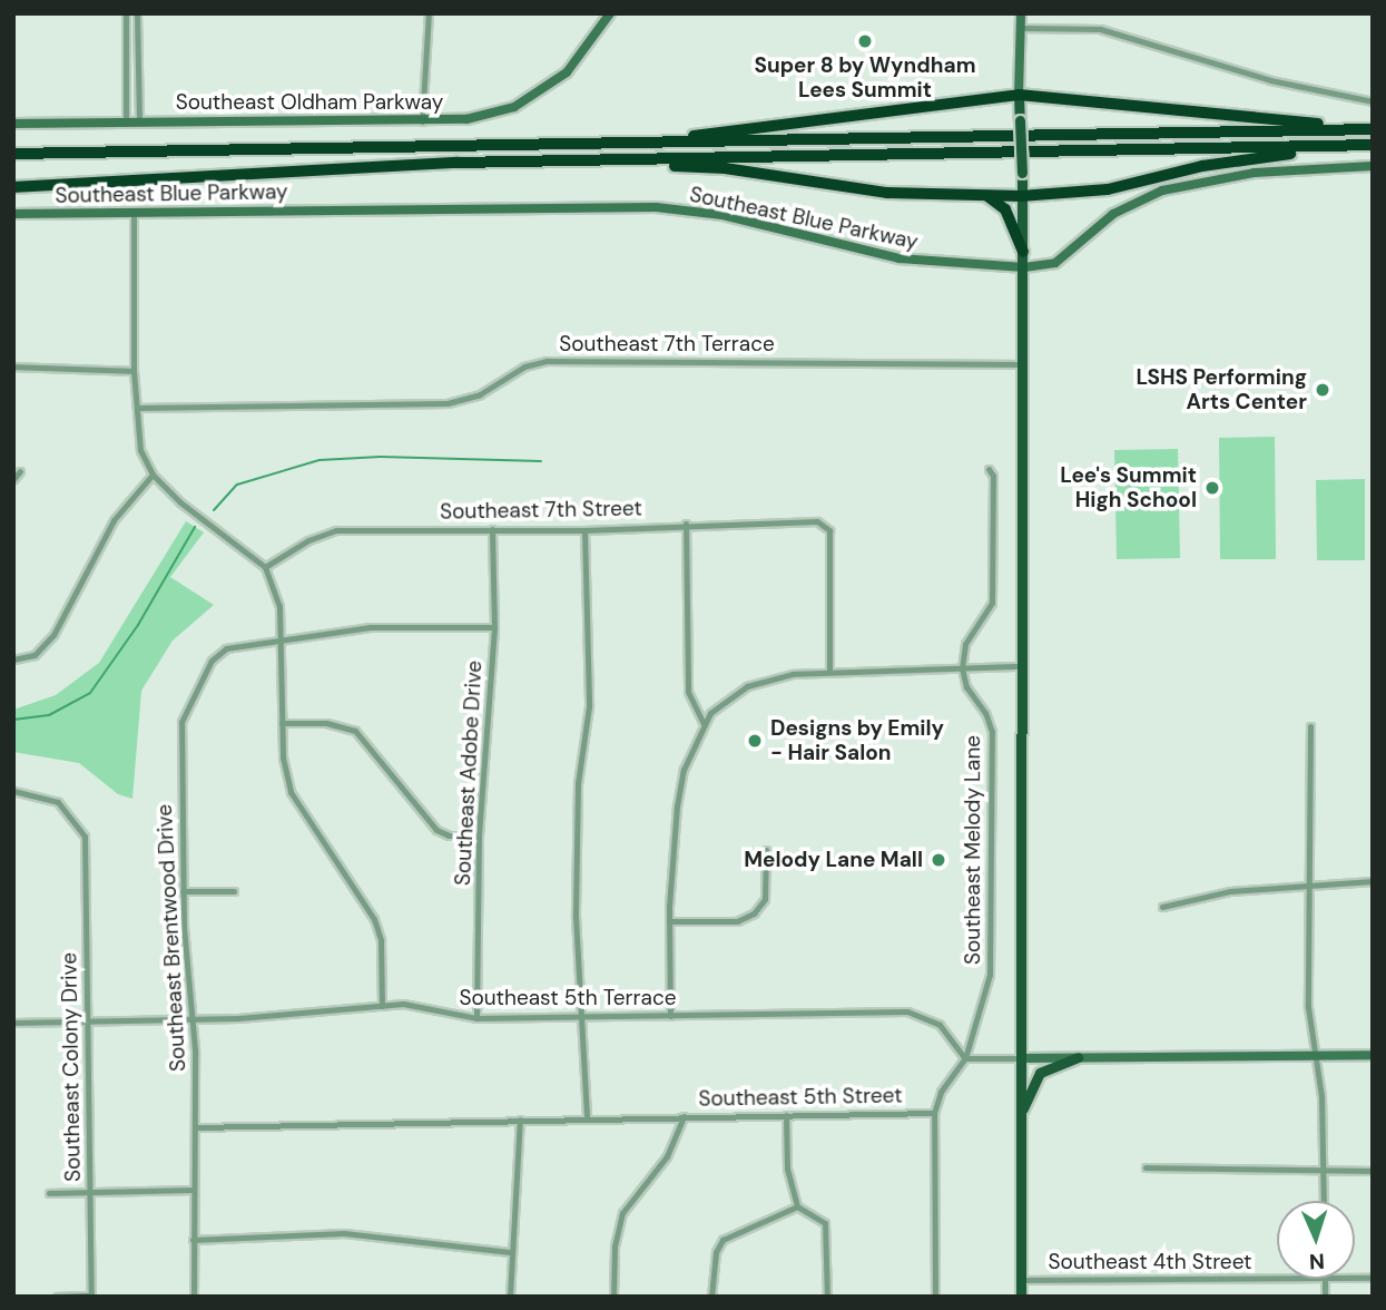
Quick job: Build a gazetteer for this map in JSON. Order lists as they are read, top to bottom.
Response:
{
  "streets": {
    "street": [
      "Southeast Oldham Parkway",
      "Southeast Blue Parkway",
      "Southeast 7th Terrace",
      "Southeast 7th Street",
      "Southeast Adobe Drive",
      "Southeast Melody Lane",
      "Southeast Brentwood Drive",
      "Southeast 5th Terrace",
      "Southeast Colony Drive",
      "Southeast 5th Street",
      "Southeast 4th Street"
    ]
  },
  "crossings": [
    ["Southeast 7th Street", "Southeast Adobe Drive"],
    ["Southeast Adobe Drive", "Southeast Brentwood Drive"],
    ["Southeast Adobe Drive", "Southeast 5th Terrace"],
    ["Southeast Melody Lane", "Southeast 5th Terrace"],
    ["Southeast Melody Lane", "Southeast 5th Street"],
    ["Southeast Brentwood Drive", "Southeast 5th Terrace"],
    ["Southeast Brentwood Drive", "Southeast 5th Street"],
    ["Southeast 5th Terrace", "Southeast Colony Drive"],
    ["Southeast 5th Terrace", "Southeast 5th Street"]
  ],
  "places": [
    "Super 8 by Wyndham Lees Summit",
    "LSHS Performing Arts Center",
    "Lee's Summit High School",
    "Designs by Emily - Hair Salon",
    "Melody Lane Mall"
  ],
  "north": "bottom"
}
